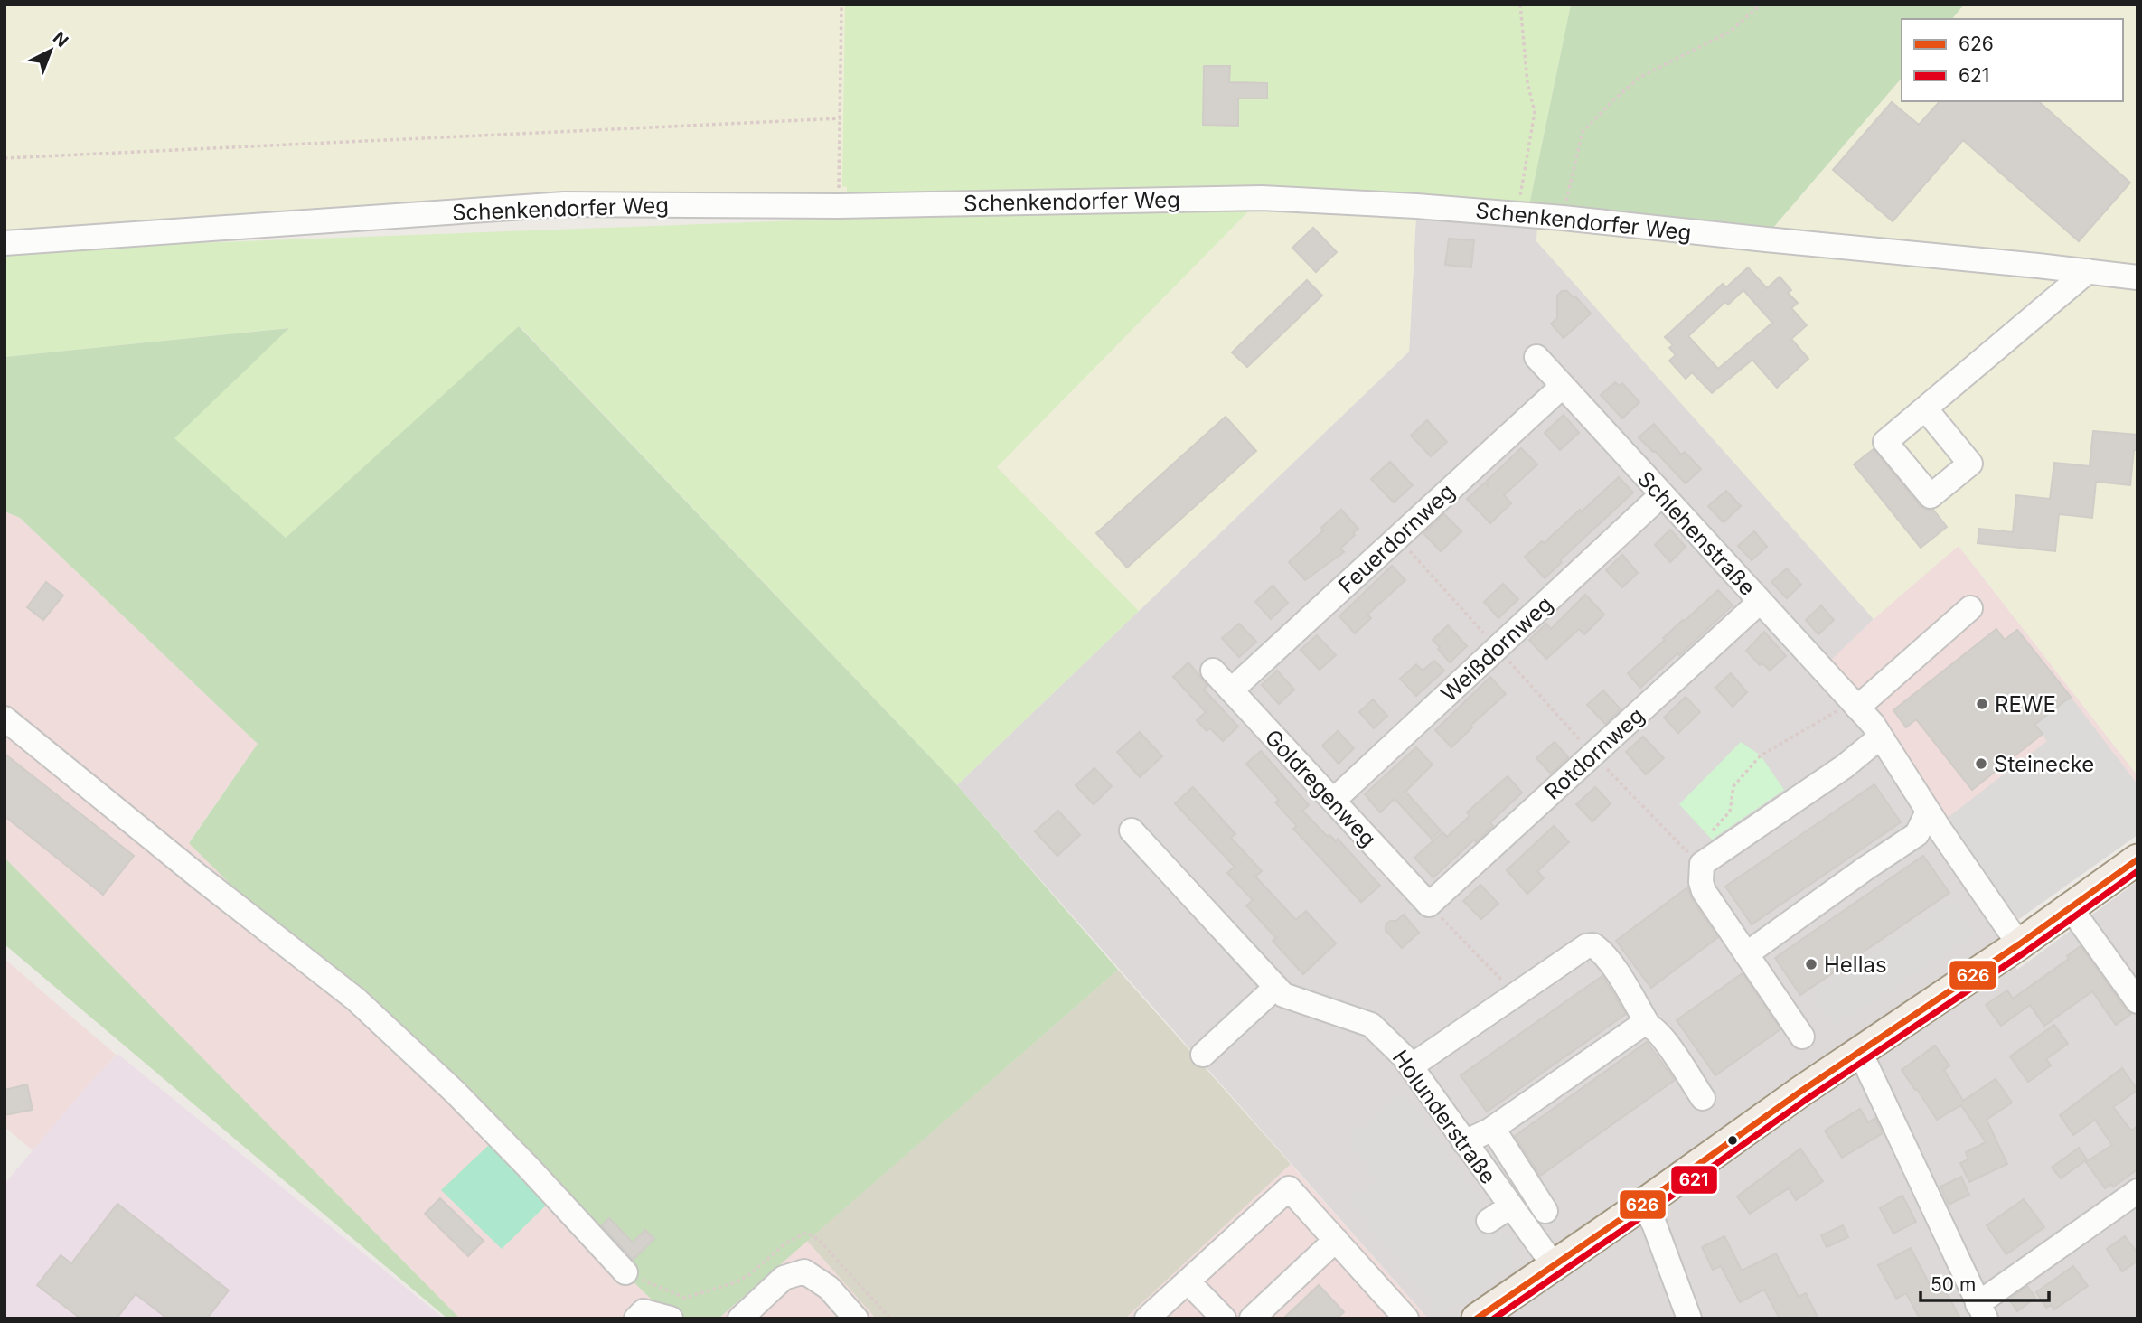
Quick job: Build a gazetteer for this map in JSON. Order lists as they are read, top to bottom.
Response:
{
  "streets": {
    "street": [
      "Schenkendorfer Weg",
      "Schlehenstraße",
      "Feuerdornweg",
      "Weißdornweg",
      "Rotdornweg",
      "Goldregenweg",
      "Holunderstraße"
    ]
  },
  "crossings": [
    ["Schlehenstraße", "Feuerdornweg"],
    ["Schlehenstraße", "Weißdornweg"],
    ["Schlehenstraße", "Rotdornweg"],
    ["Feuerdornweg", "Goldregenweg"],
    ["Weißdornweg", "Goldregenweg"],
    ["Rotdornweg", "Goldregenweg"]
  ],
  "places": ["REWE", "Steinecke", "Hellas"],
  "lines": ["transit line 626", "transit line 621"],
  "legend": ["626", "621"],
  "scale_bar": "50 m",
  "north": "top right"
}
